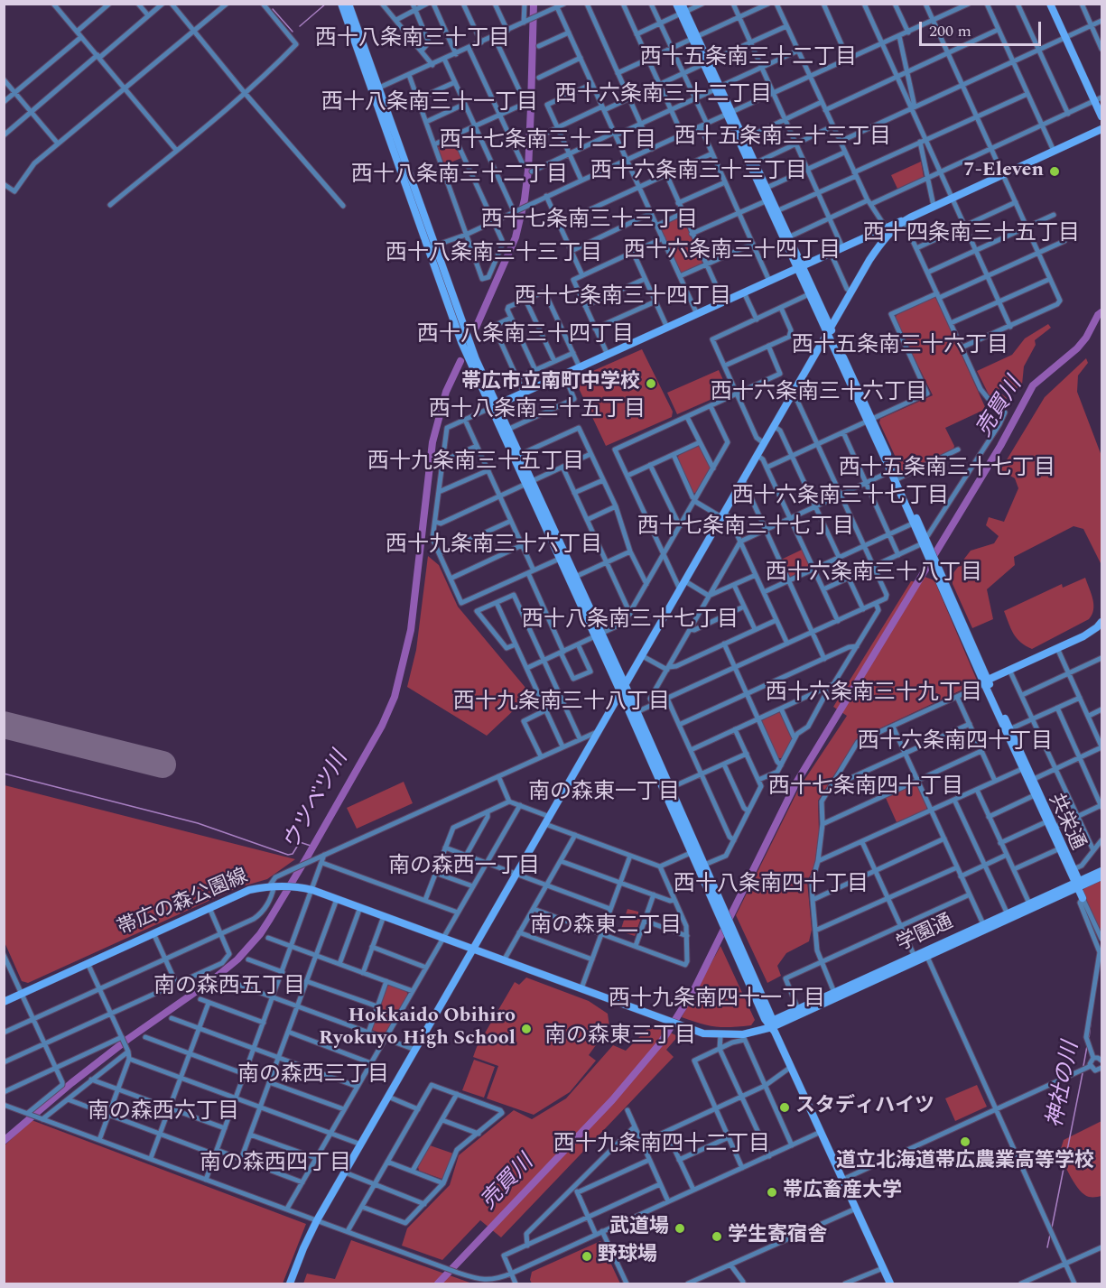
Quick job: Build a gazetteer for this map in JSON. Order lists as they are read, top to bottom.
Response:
{
  "streets": {
    "street": ["共栄通", "帯広の森公園線", "学園通"]
  },
  "crossings": [
    ["共栄通", "学園通"],
    ["帯広の森公園線", "学園通"]
  ],
  "districts": [
    "西十八条南三十丁目",
    "西十五条南三十二丁目",
    "西十六条南三十二丁目",
    "西十八条南三十一丁目",
    "西十五条南三十三丁目",
    "西十七条南三十二丁目",
    "西十六条南三十三丁目",
    "西十八条南三十二丁目",
    "西十七条南三十三丁目",
    "西十四条南三十五丁目",
    "西十六条南三十四丁目",
    "西十八条南三十三丁目",
    "西十七条南三十四丁目",
    "西十八条南三十四丁目",
    "西十五条南三十六丁目",
    "西十六条南三十六丁目",
    "西十八条南三十五丁目",
    "西十九条南三十五丁目",
    "西十五条南三十七丁目",
    "西十六条南三十七丁目",
    "西十七条南三十七丁目",
    "西十九条南三十六丁目",
    "西十六条南三十八丁目",
    "西十八条南三十七丁目",
    "西十六条南三十九丁目",
    "西十九条南三十八丁目",
    "西十六条南四十丁目",
    "西十七条南四十丁目",
    "南の森東一丁目",
    "南の森西一丁目",
    "西十八条南四十丁目",
    "南の森東二丁目",
    "南の森西五丁目",
    "西十九条南四十一丁目",
    "南の森東三丁目",
    "南の森西三丁目",
    "南の森西六丁目",
    "西十九条南四十二丁目",
    "南の森西四丁目"
  ],
  "water": ["売買川", "ウツベツ川", "神社の川"],
  "places": [
    "7-Eleven",
    "帯広市立南町中学校",
    "Hokkaido Obihiro Ryokuyo High School",
    "スタディハイツ",
    "道立北海道帯広農業高等学校",
    "帯広畜産大学",
    "武道場",
    "学生寄宿舎",
    "野球場"
  ],
  "scale_bar": "200 m"
}
